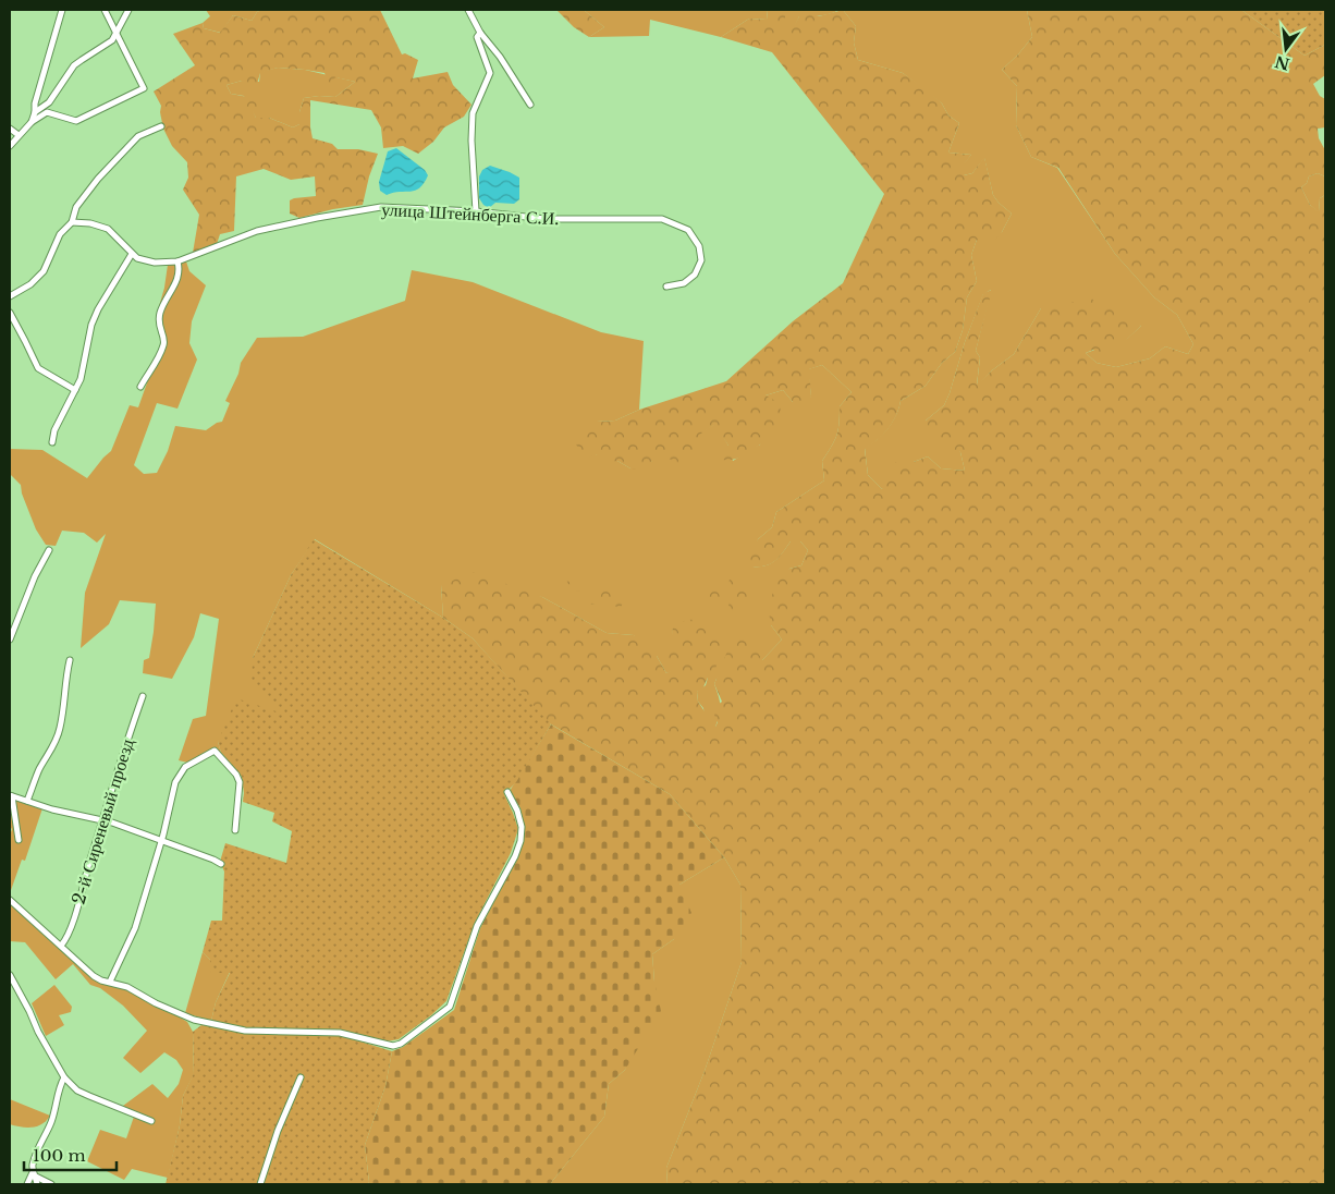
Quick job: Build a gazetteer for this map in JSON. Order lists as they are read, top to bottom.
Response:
{
  "streets": {
    "street": ["улица Штейнберга С.И.", "2-й Сиреневый проезд"]
  },
  "scale_bar": "100 m",
  "north": "bottom"
}
